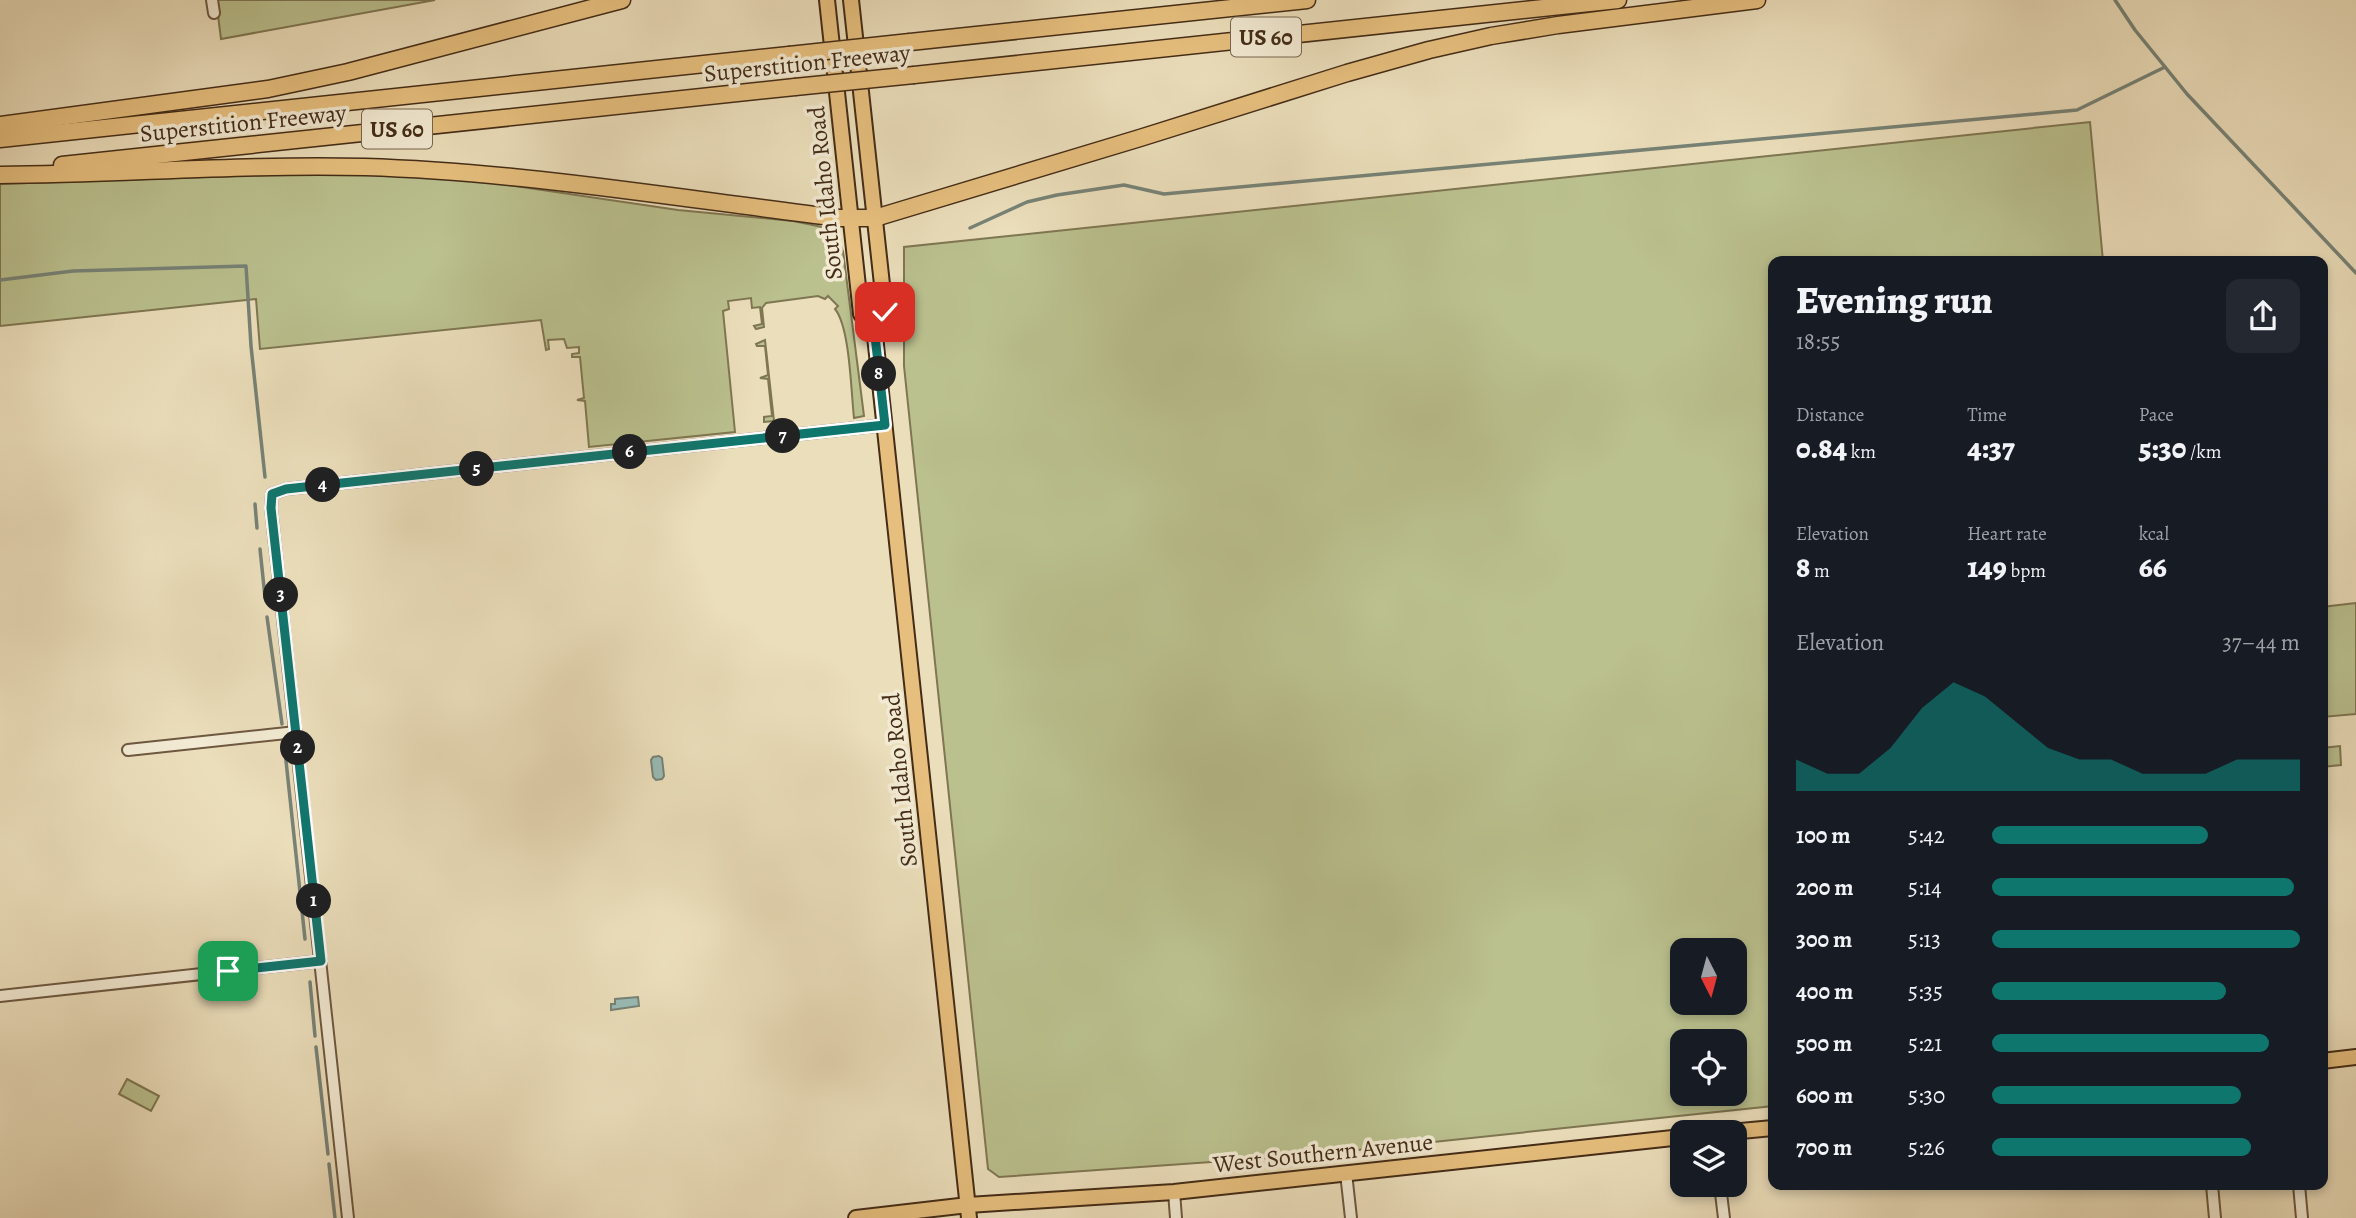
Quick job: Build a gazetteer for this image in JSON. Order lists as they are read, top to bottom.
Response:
{
  "streets": {
    "highway": ["US 60", "Superstition Freeway"],
    "main road": ["South Idaho Road", "West Southern Avenue"]
  },
  "crossings": [
    ["South Idaho Road", "West Southern Avenue"]
  ],
  "north": "bottom",
  "page": {
    "heading": ["Evening run", "18:55"],
    "pins": [
      "8",
      "7",
      "6",
      "5",
      "4",
      "3",
      "2",
      "1"
    ],
    "stats": [
      ["Distance", "0.84 km"],
      ["Time", "4:37"],
      ["Pace", "5:30 /km"],
      ["Elevation", "8 m"],
      ["Heart rate", "149 bpm"],
      ["kcal", "66"]
    ],
    "chart": ["Elevation", "37–44 m"],
    "list": [
      {
        "name": "100 m",
        "note": "5:42"
      },
      {
        "name": "200 m",
        "note": "5:14"
      },
      {
        "name": "300 m",
        "note": "5:13"
      },
      {
        "name": "400 m",
        "note": "5:35"
      },
      {
        "name": "500 m",
        "note": "5:21"
      },
      {
        "name": "600 m",
        "note": "5:30"
      },
      {
        "name": "700 m",
        "note": "5:26"
      }
    ]
  }
}
